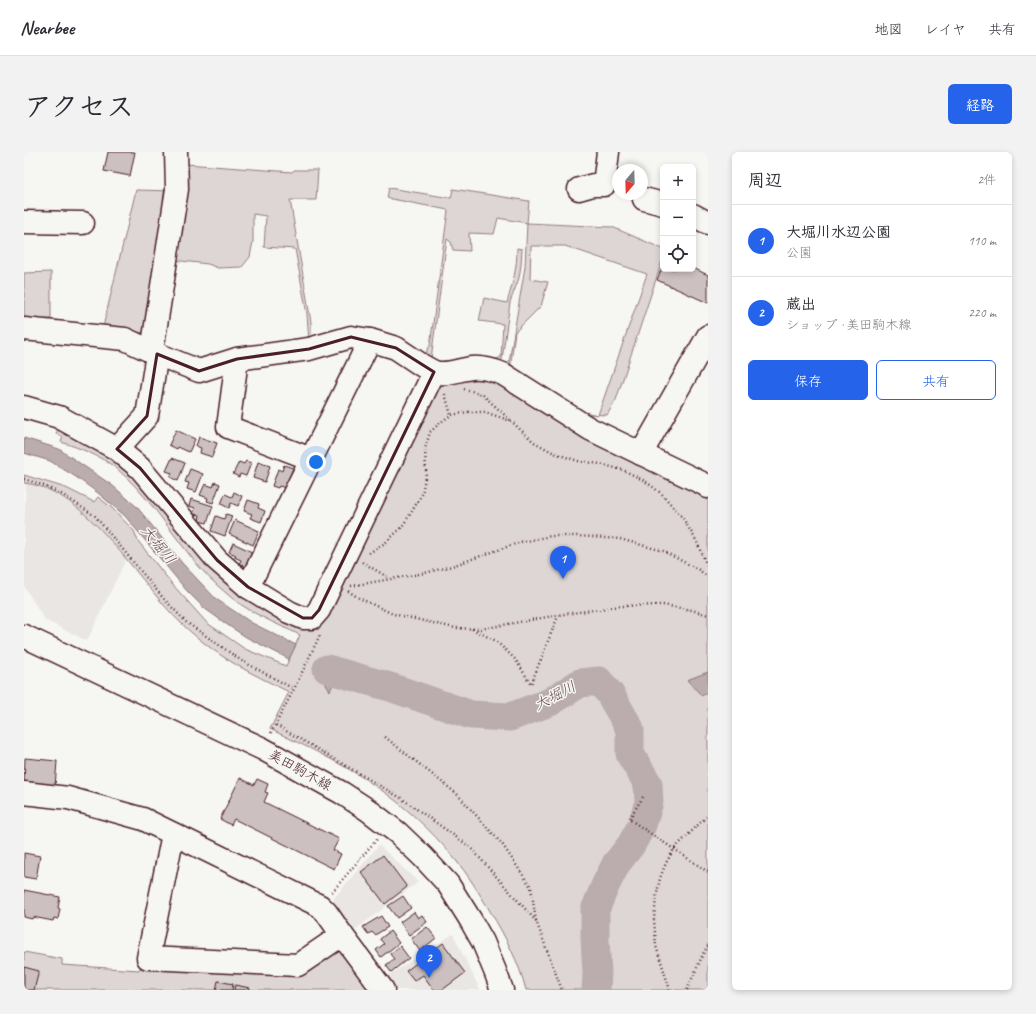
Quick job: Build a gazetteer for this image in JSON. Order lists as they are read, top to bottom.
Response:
{
  "streets": {
    "street": ["美田駒木線"]
  },
  "water": ["大堀川"],
  "north": "bottom",
  "page": {
    "header": "Nearbee",
    "nav": ["地図", "レイヤ", "共有"],
    "title": "アクセス",
    "buttons": [
      "経路",
      ["保存", "共有"]
    ],
    "heading": ["周辺", "2件"],
    "map_buttons": ["+", "−"],
    "list": [
      {
        "mark": "1",
        "name": "大堀川水辺公園",
        "note": "公園",
        "value": "110 m"
      },
      {
        "mark": "2",
        "name": "蔵出",
        "note": "ショップ · 美田駒木線",
        "value": "220 m"
      }
    ],
    "pins": ["1", "2"]
  }
}
